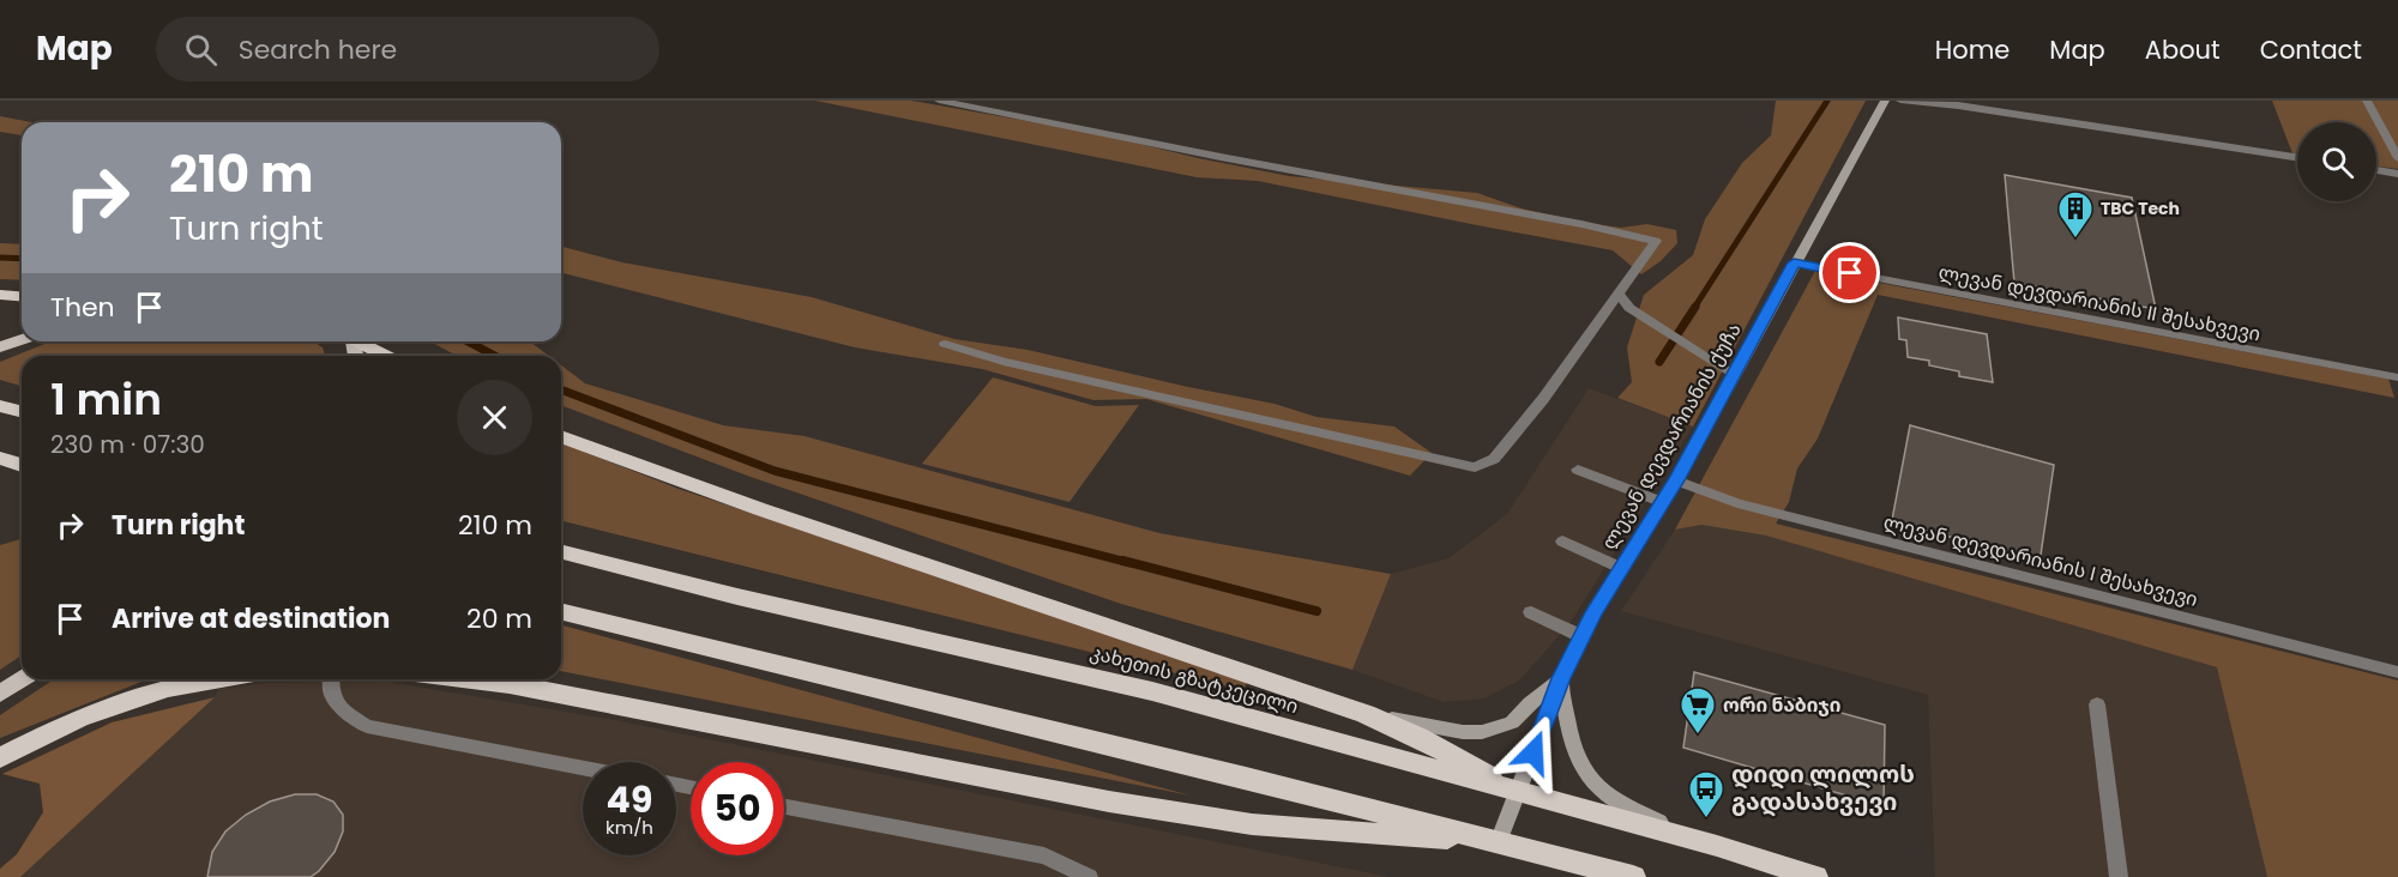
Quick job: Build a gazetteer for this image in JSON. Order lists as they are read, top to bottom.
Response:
{
  "streets": {
    "highway": ["კახეთის გზატკეცილი"],
    "main road": ["ლევან დევდარიანის ქუჩა"],
    "street": ["ლევან დევდარიანის II შესახვევი", "ლევან დევდარიანის I შესახვევი"]
  },
  "crossings": [
    ["ლევან დევდარიანის II შესახვევი", "ლევან დევდარიანის ქუჩა"],
    ["ლევან დევდარიანის ქუჩა", "ლევან დევდარიანის I შესახვევი"],
    ["ლევან დევდარიანის ქუჩა", "კახეთის გზატკეცილი"]
  ],
  "places": {
    "building": ["TBC Tech"],
    "supermarket": ["ორი ნაბიჯი"],
    "bus stop": ["დიდი ლილოს გადასახვევი"]
  },
  "page": {
    "header": "Map",
    "search": "Search here",
    "nav": [
      "Home",
      "Map",
      "About",
      "Contact"
    ],
    "turn": ["210 m", "Turn right"],
    "then": "Then",
    "heading": ["1 min", "230 m · 07:30"],
    "list": [
      {
        "name": "Turn right",
        "value": "210 m"
      },
      {
        "name": "Arrive at destination",
        "value": "20 m"
      }
    ],
    "speed": "49 km/h",
    "limit": "50"
  }
}
